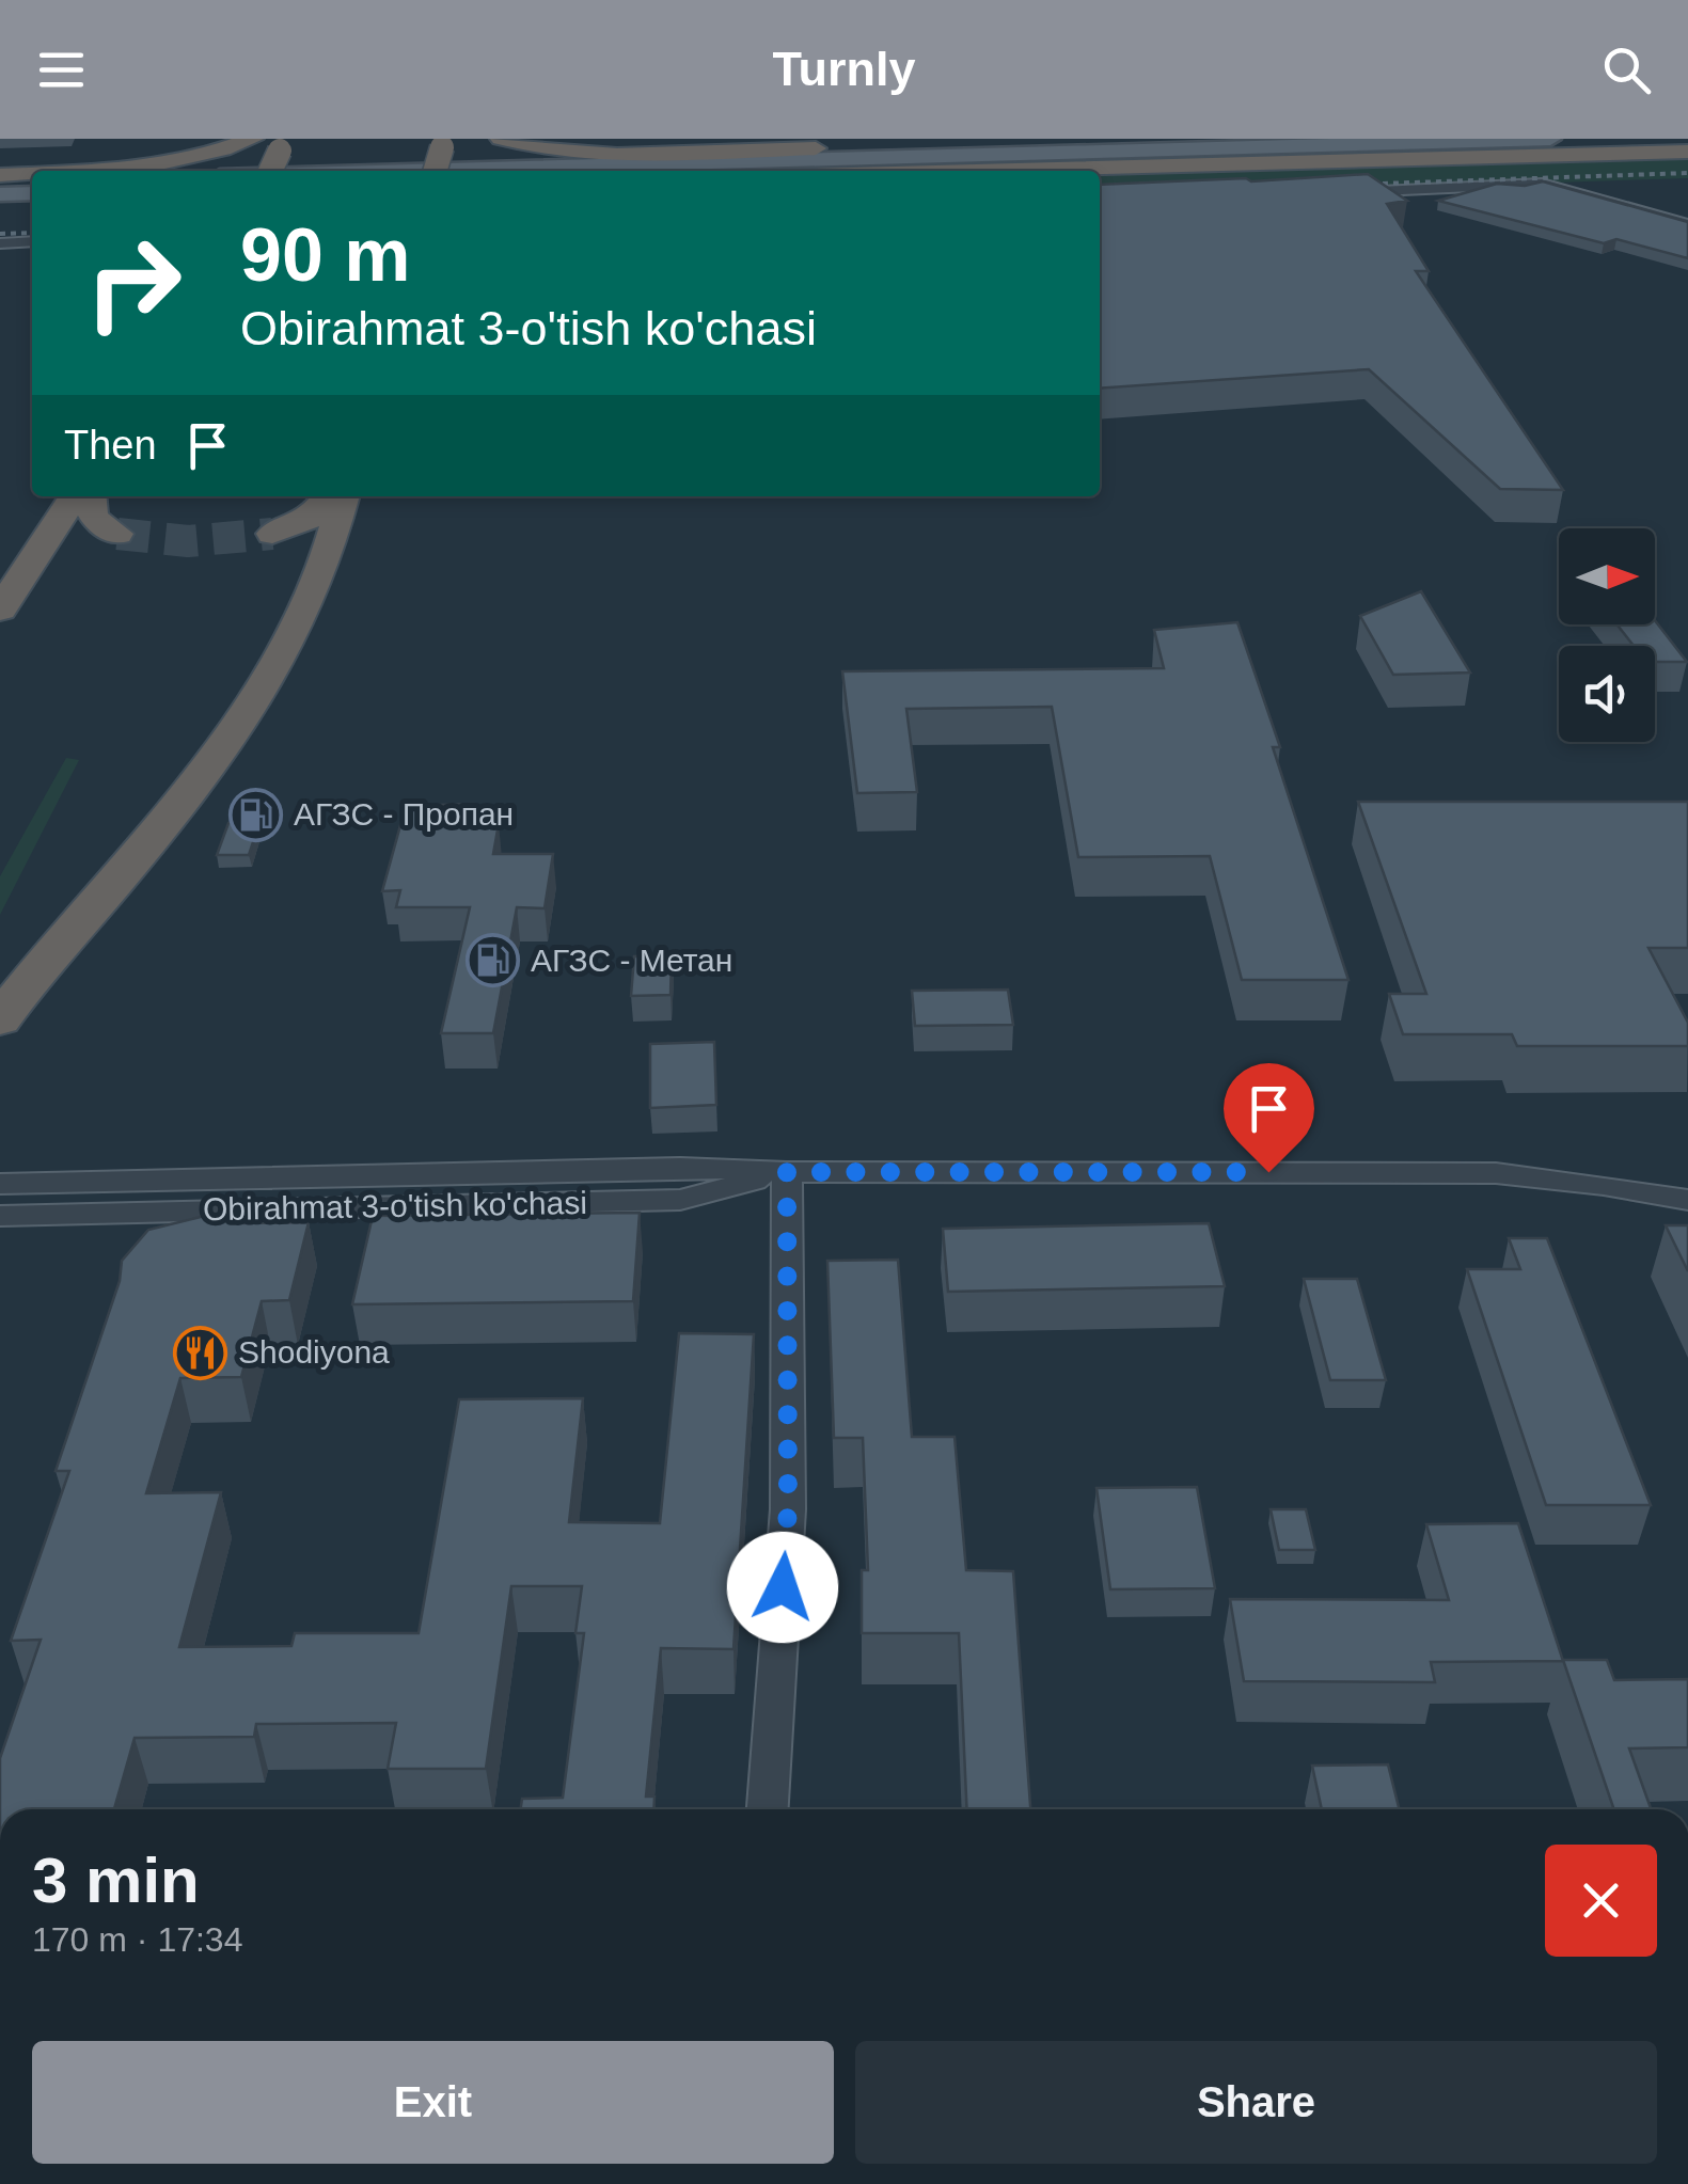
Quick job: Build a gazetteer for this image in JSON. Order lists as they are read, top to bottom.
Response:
{
  "streets": {
    "street": ["Obirahmat 3-o'tish ko'chasi"]
  },
  "places": {
    "fuel station": ["АГЗС - Пропан", "АГЗС - Метан"],
    "restaurant": ["Shodiyona"]
  },
  "north": "right",
  "page": {
    "header": "Turnly",
    "turn": ["90 m", "Obirahmat 3-o'tish ko'chasi"],
    "then": "Then",
    "heading": ["3 min", "170 m · 17:34"],
    "buttons": ["Exit", "Share"]
  }
}
